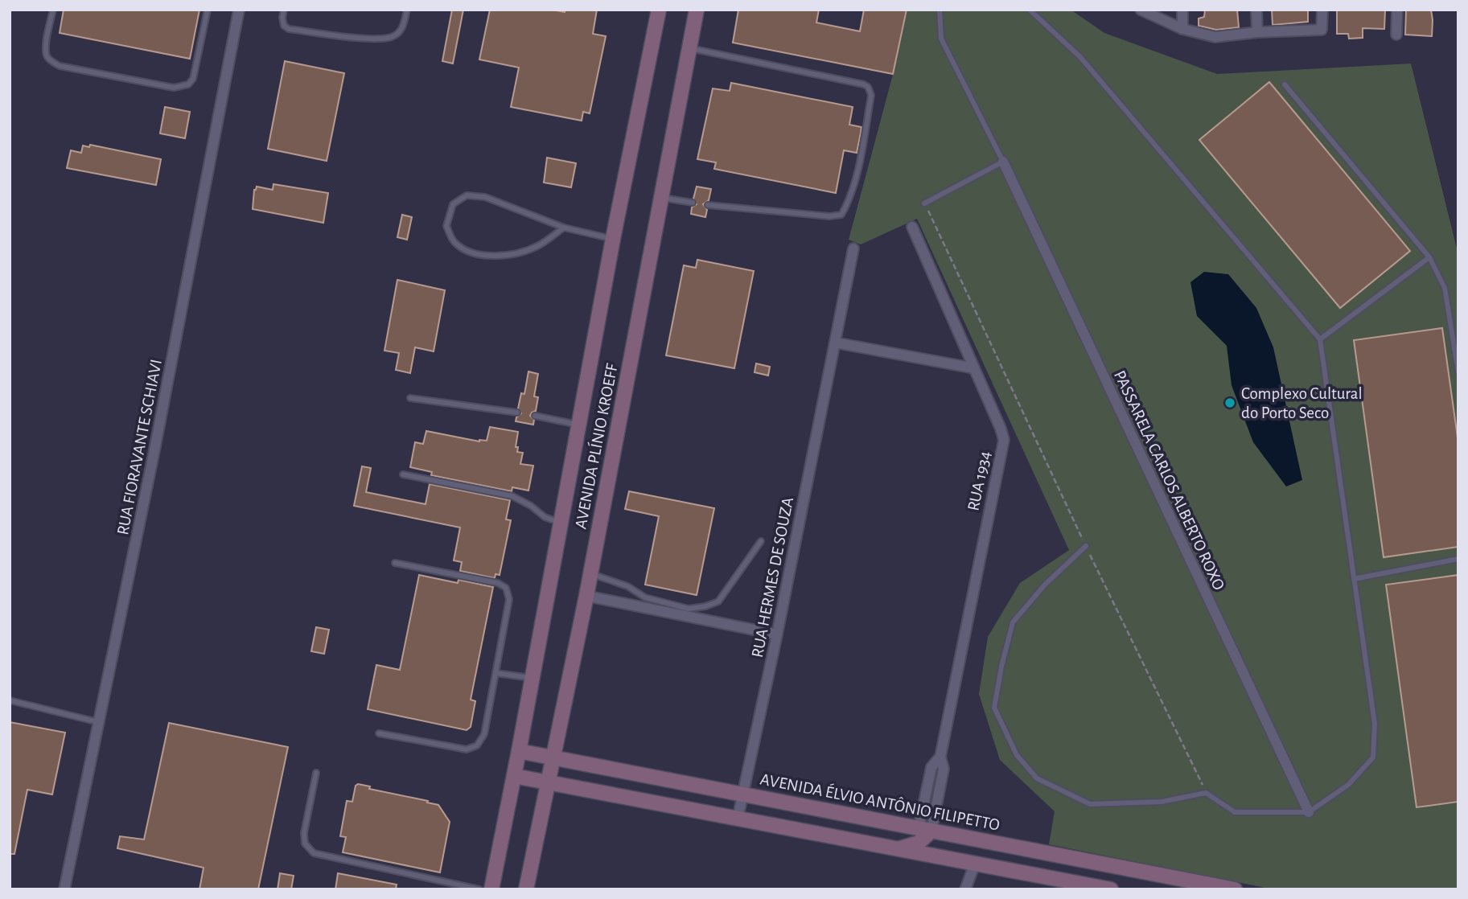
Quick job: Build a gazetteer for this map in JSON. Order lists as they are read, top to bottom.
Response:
{
  "streets": {
    "main road": ["AVENIDA PLÍNIO KROEFF", "AVENIDA ÉLVIO ANTÔNIO FILIPETTO"],
    "street": [
      "RUA FIORAVANTE SCHIAVI",
      "PASSARELA CARLOS ALBERTO ROXO",
      "RUA 1934",
      "RUA HERMES DE SOUZA"
    ]
  },
  "crossings": [
    ["AVENIDA PLÍNIO KROEFF", "AVENIDA ÉLVIO ANTÔNIO FILIPETTO"],
    ["RUA 1934", "AVENIDA ÉLVIO ANTÔNIO FILIPETTO"],
    ["RUA HERMES DE SOUZA", "AVENIDA ÉLVIO ANTÔNIO FILIPETTO"]
  ],
  "places": ["Complexo Cultural do Porto Seco"]
}
